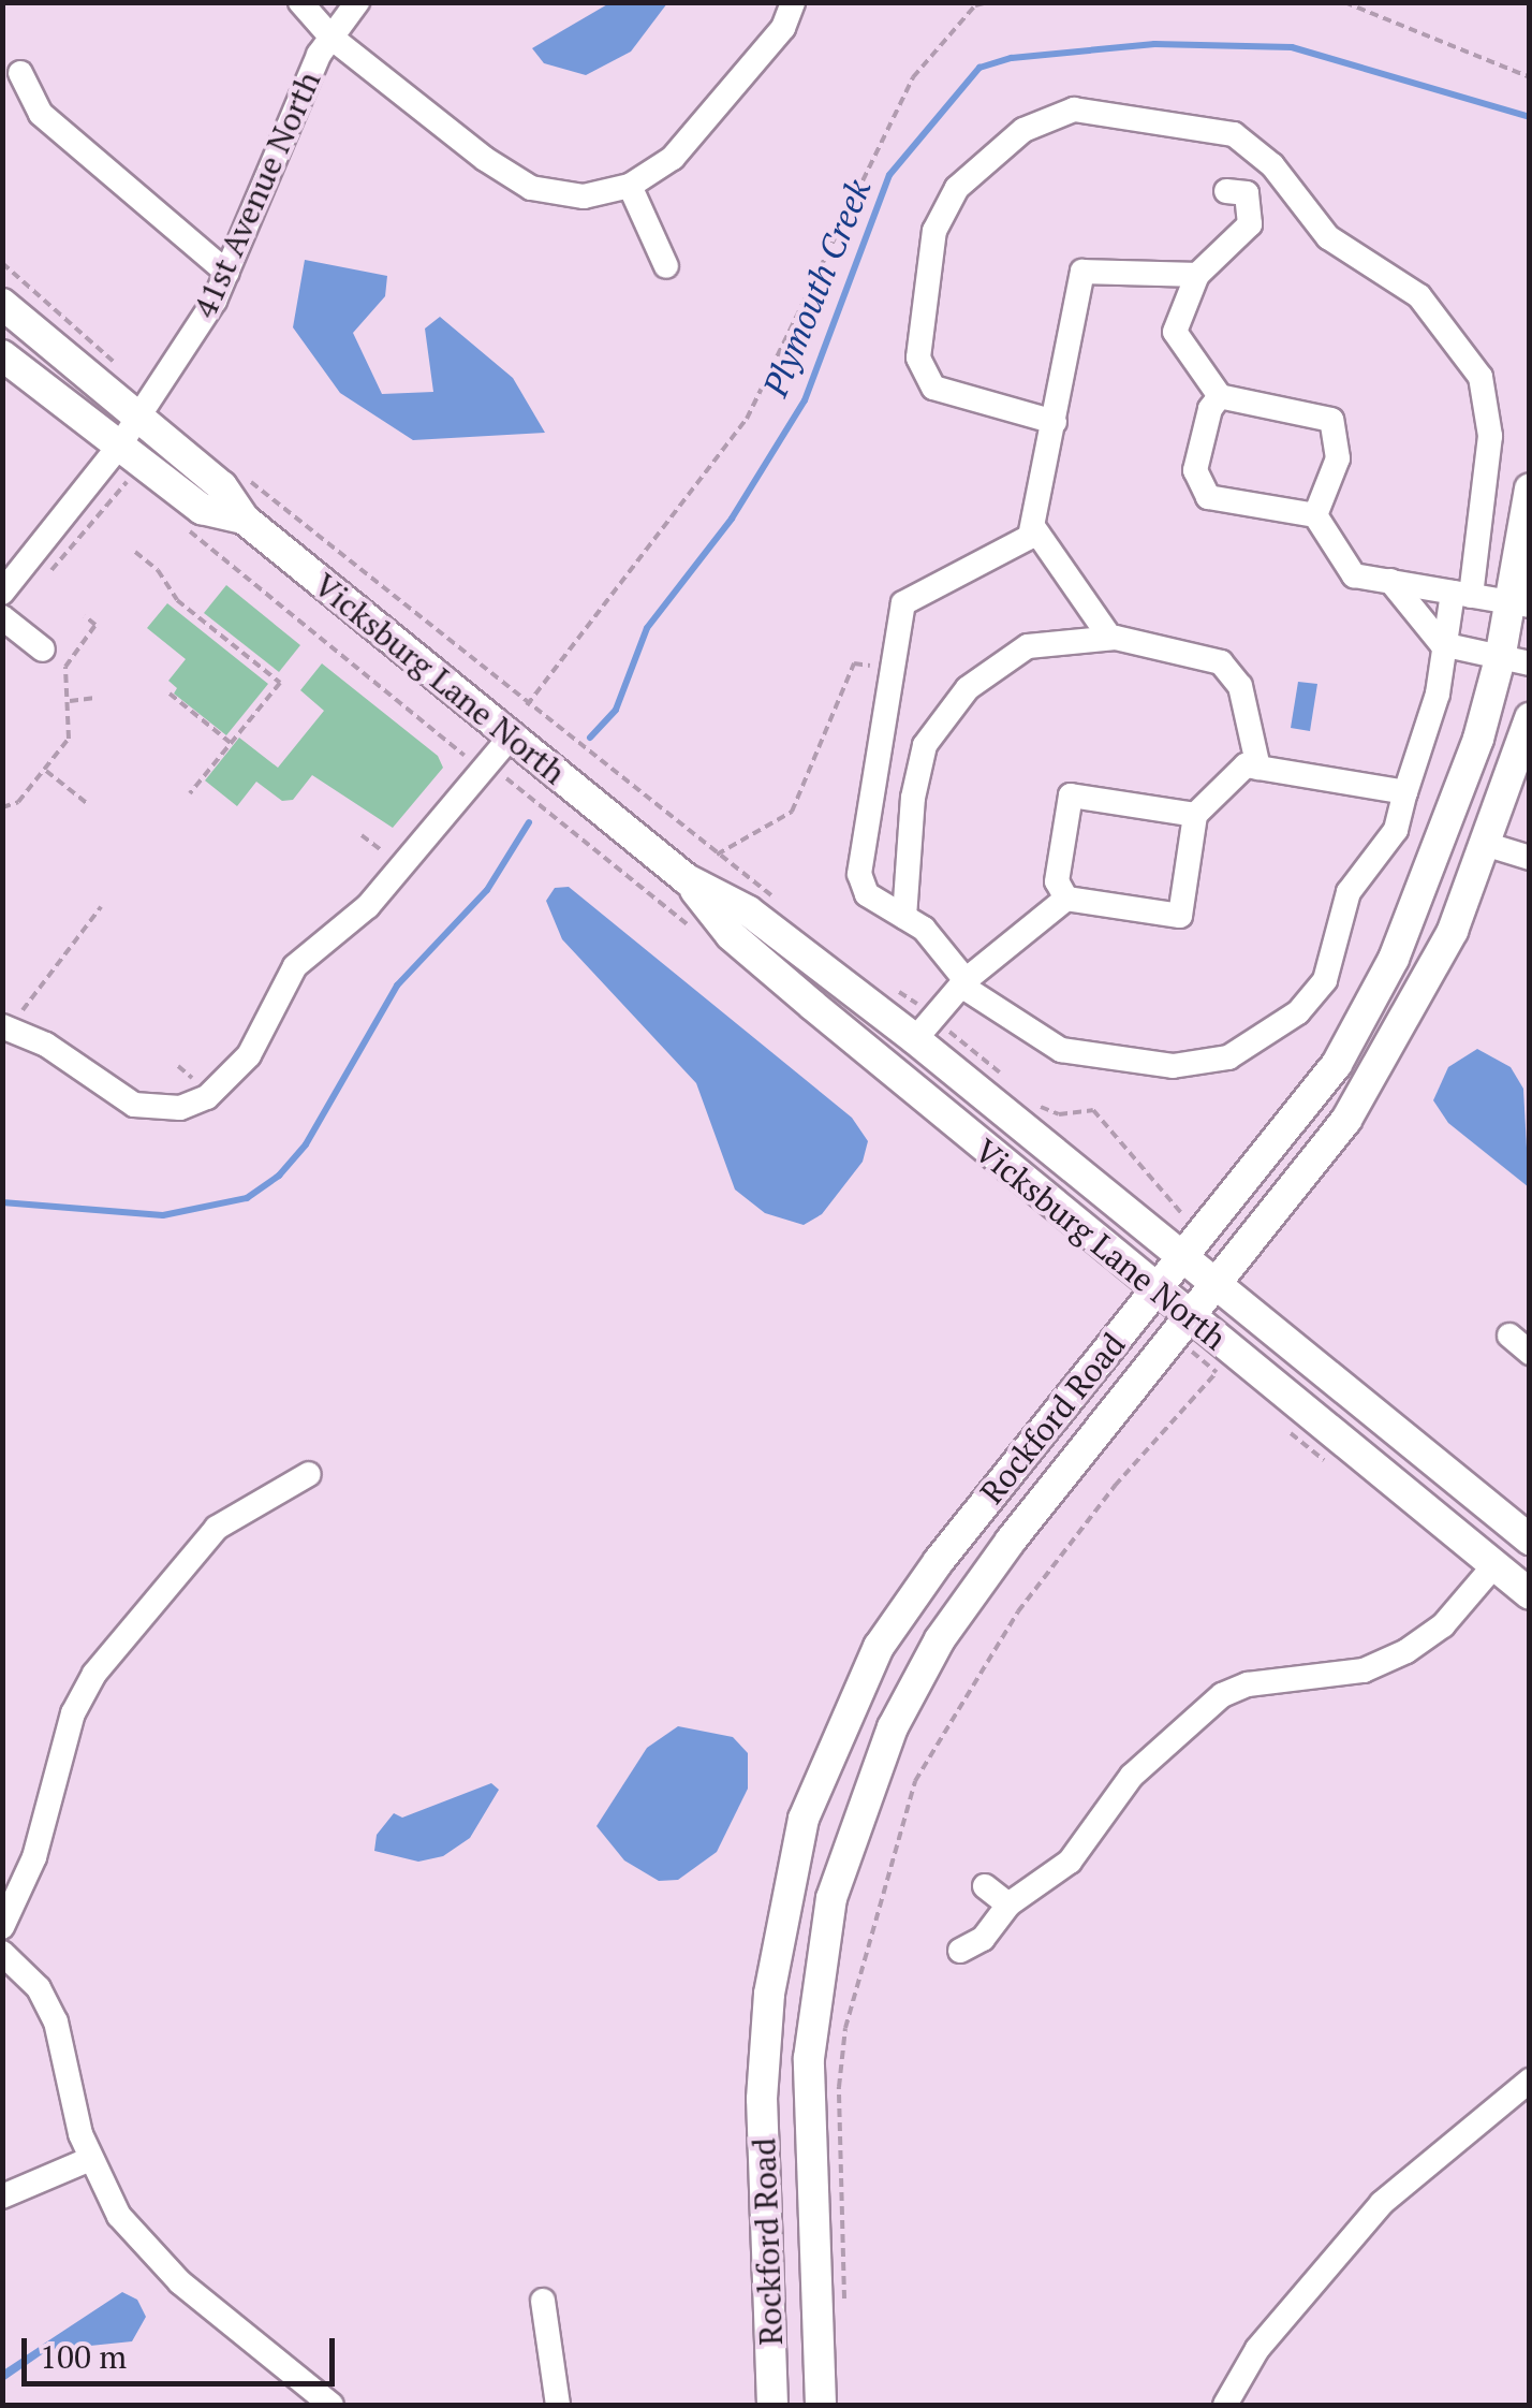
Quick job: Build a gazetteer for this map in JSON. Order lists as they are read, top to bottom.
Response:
{
  "streets": {
    "main road": ["Vicksburg Lane North", "Rockford Road"],
    "street": ["41st Avenue North"]
  },
  "crossings": [
    ["41st Avenue North", "Vicksburg Lane North"],
    ["Vicksburg Lane North", "Rockford Road"]
  ],
  "water": ["Plymouth Creek"],
  "scale_bar": "100 m"
}
